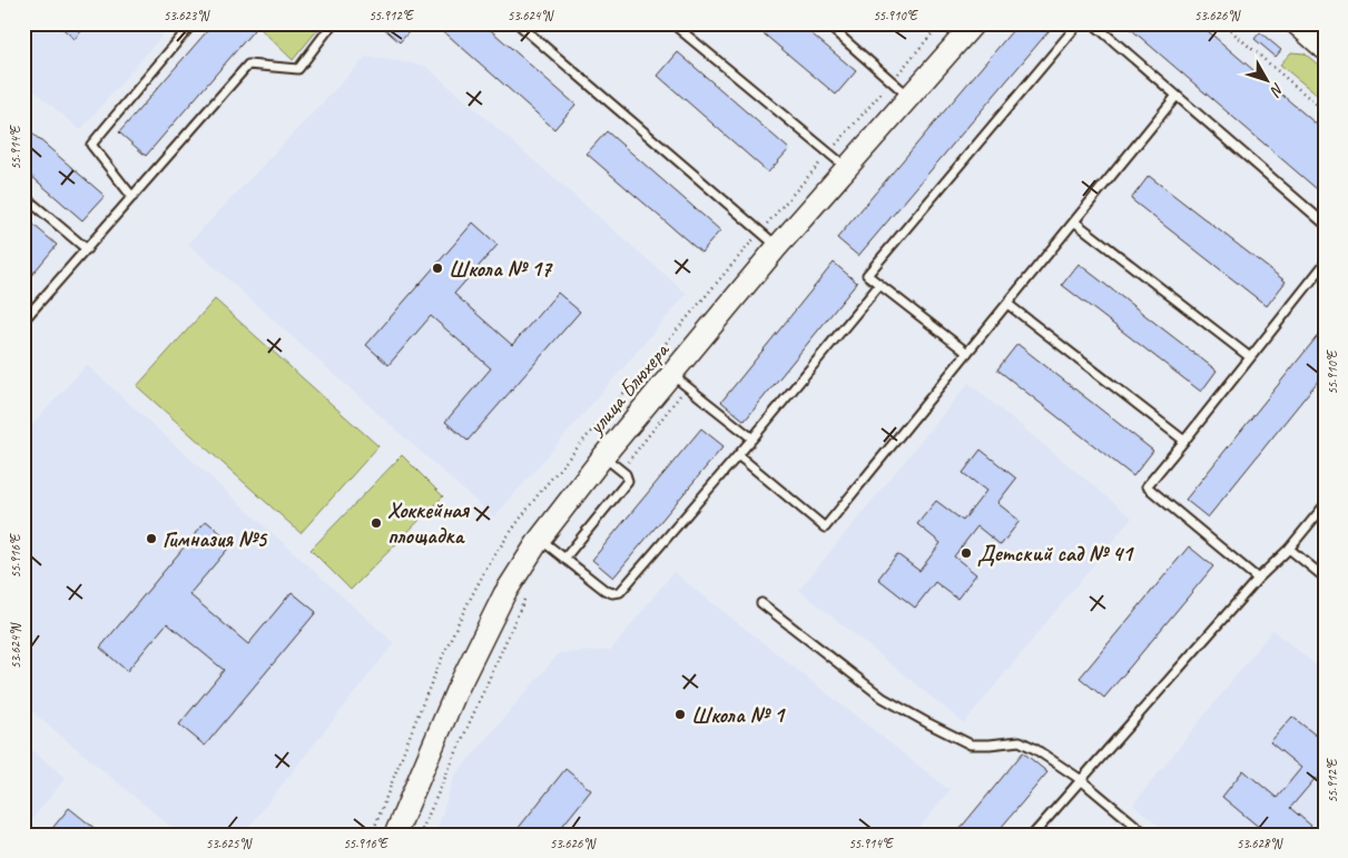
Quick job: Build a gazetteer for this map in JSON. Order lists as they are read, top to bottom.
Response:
{
  "streets": {
    "street": ["улица Блюхера"]
  },
  "places": [
    "Школа № 17",
    "Хоккейная площадка",
    "Гимназия №5",
    "Детский сад № 41",
    "Школа № 1"
  ],
  "north": "bottom right",
  "coordinates": [
    "53.623°N",
    "55.912°E",
    "53.624°N",
    "55.910°E",
    "53.626°N",
    "55.914°E",
    "55.916°E",
    "53.625°N",
    "53.628°N"
  ]
}
